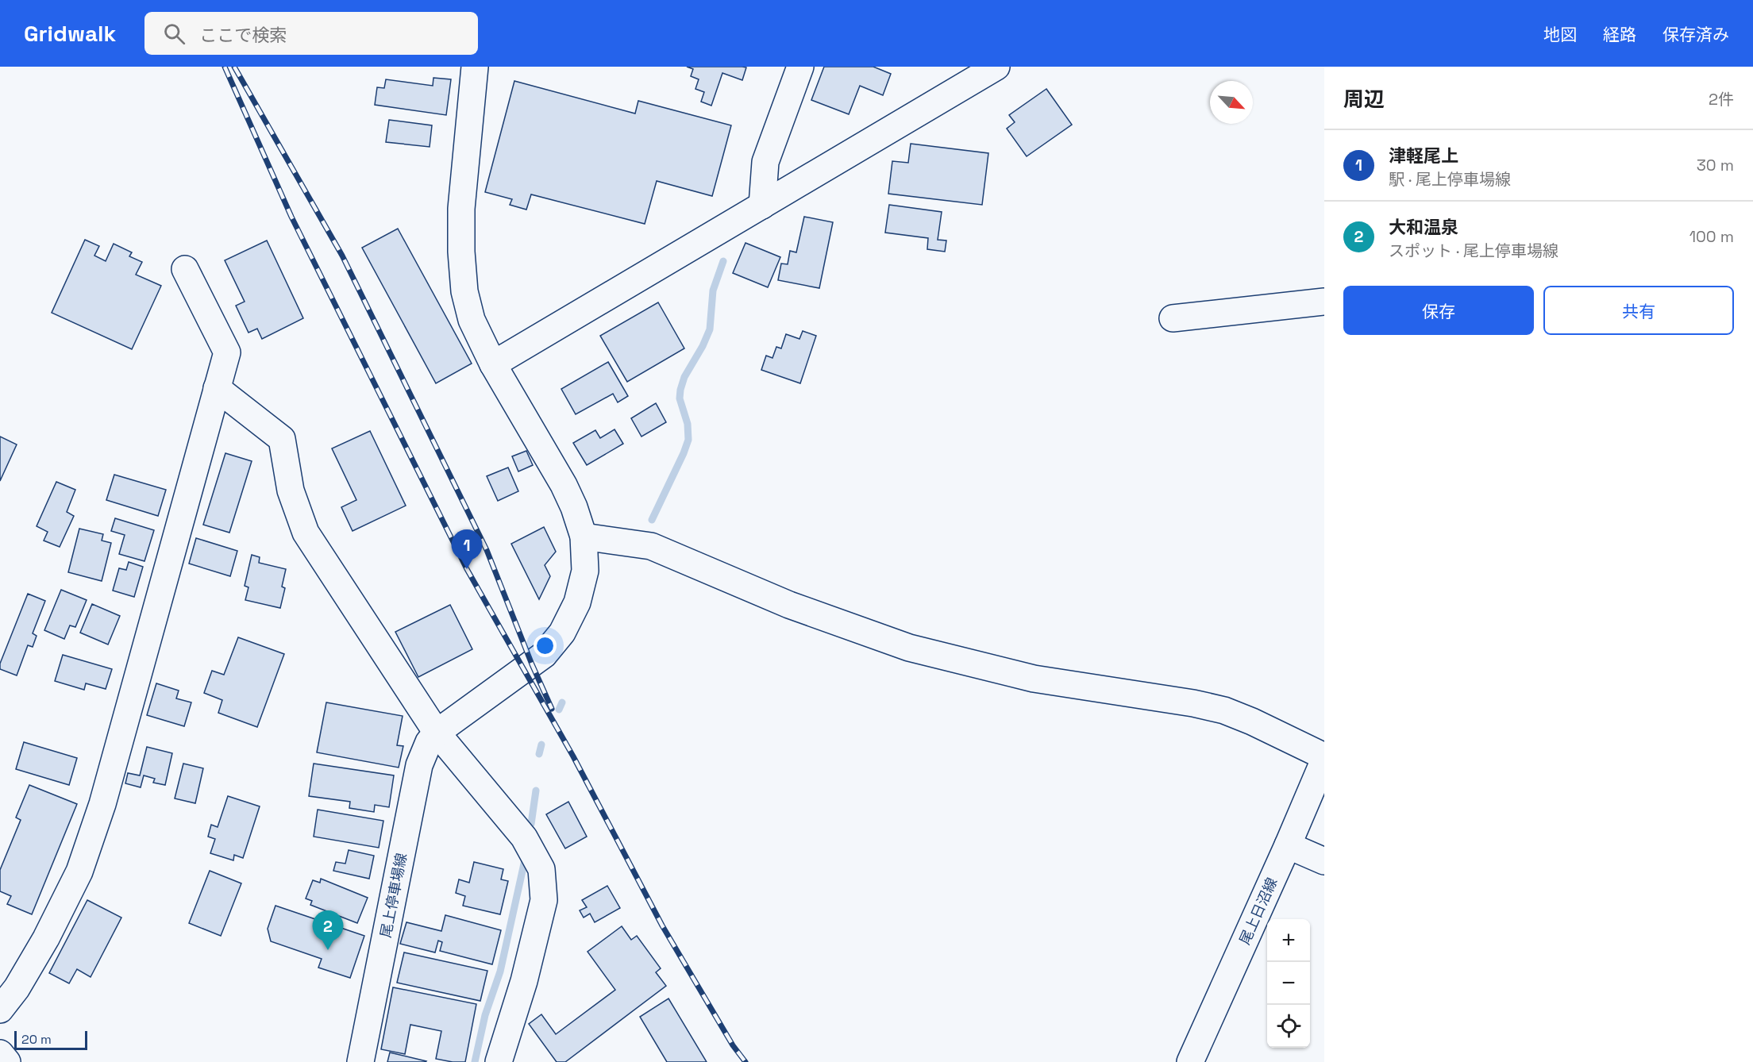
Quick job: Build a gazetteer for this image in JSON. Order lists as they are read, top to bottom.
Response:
{
  "streets": {
    "street": ["尾上停車場線", "尾上日沼線"]
  },
  "scale_bar": "20 m",
  "north": "bottom right",
  "page": {
    "header": "Gridwalk",
    "search": "ここで検索",
    "nav": ["地図", "経路", "保存済み"],
    "heading": ["周辺", "2件"],
    "list": [
      {
        "mark": "1",
        "name": "津軽尾上",
        "note": "駅 · 尾上停車場線",
        "value": "30 m"
      },
      {
        "mark": "2",
        "name": "大和温泉",
        "note": "スポット · 尾上停車場線",
        "value": "100 m"
      }
    ],
    "buttons": ["保存", "共有"],
    "pins": ["1", "2"],
    "map_buttons": ["+", "−"],
    "scale": "20 m"
  }
}
